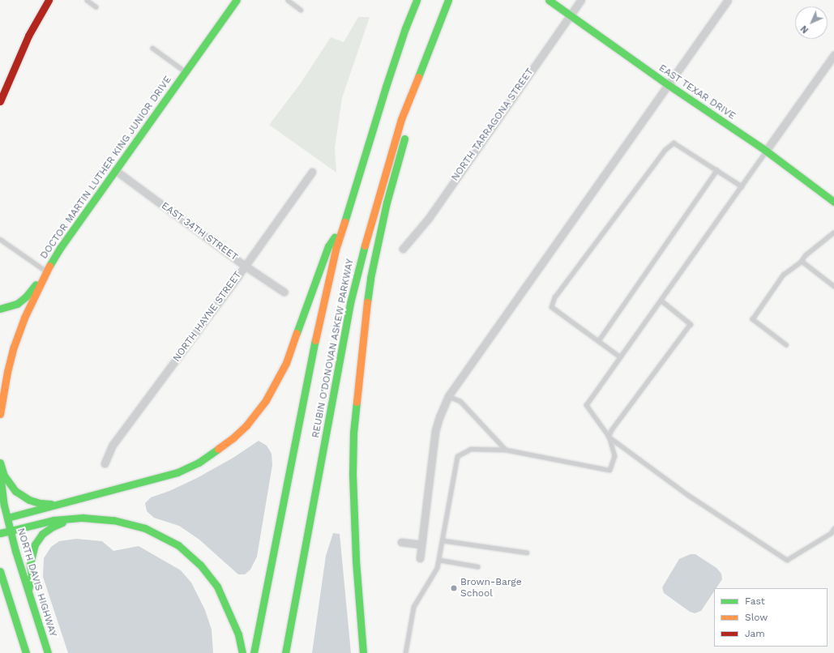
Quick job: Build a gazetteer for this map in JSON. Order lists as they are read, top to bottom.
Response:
{
  "streets": {
    "main road": [
      "EAST TEXAR DRIVE",
      "DOCTOR MARTIN LUTHER KING JUNIOR DRIVE",
      "REUBIN O'DONOVAN ASKEW PARKWAY",
      "NORTH DAVIS HIGHWAY"
    ],
    "street": ["NORTH TARRAGONA STREET", "EAST 34TH STREET", "NORTH HAYNE STREET"]
  },
  "crossings": [
    ["EAST TEXAR DRIVE", "NORTH TARRAGONA STREET"],
    ["DOCTOR MARTIN LUTHER KING JUNIOR DRIVE", "EAST 34TH STREET"],
    ["EAST 34TH STREET", "NORTH HAYNE STREET"]
  ],
  "places": ["Brown-Barge School"],
  "legend": ["Fast", "Slow", "Jam"],
  "north": "bottom left"
}
